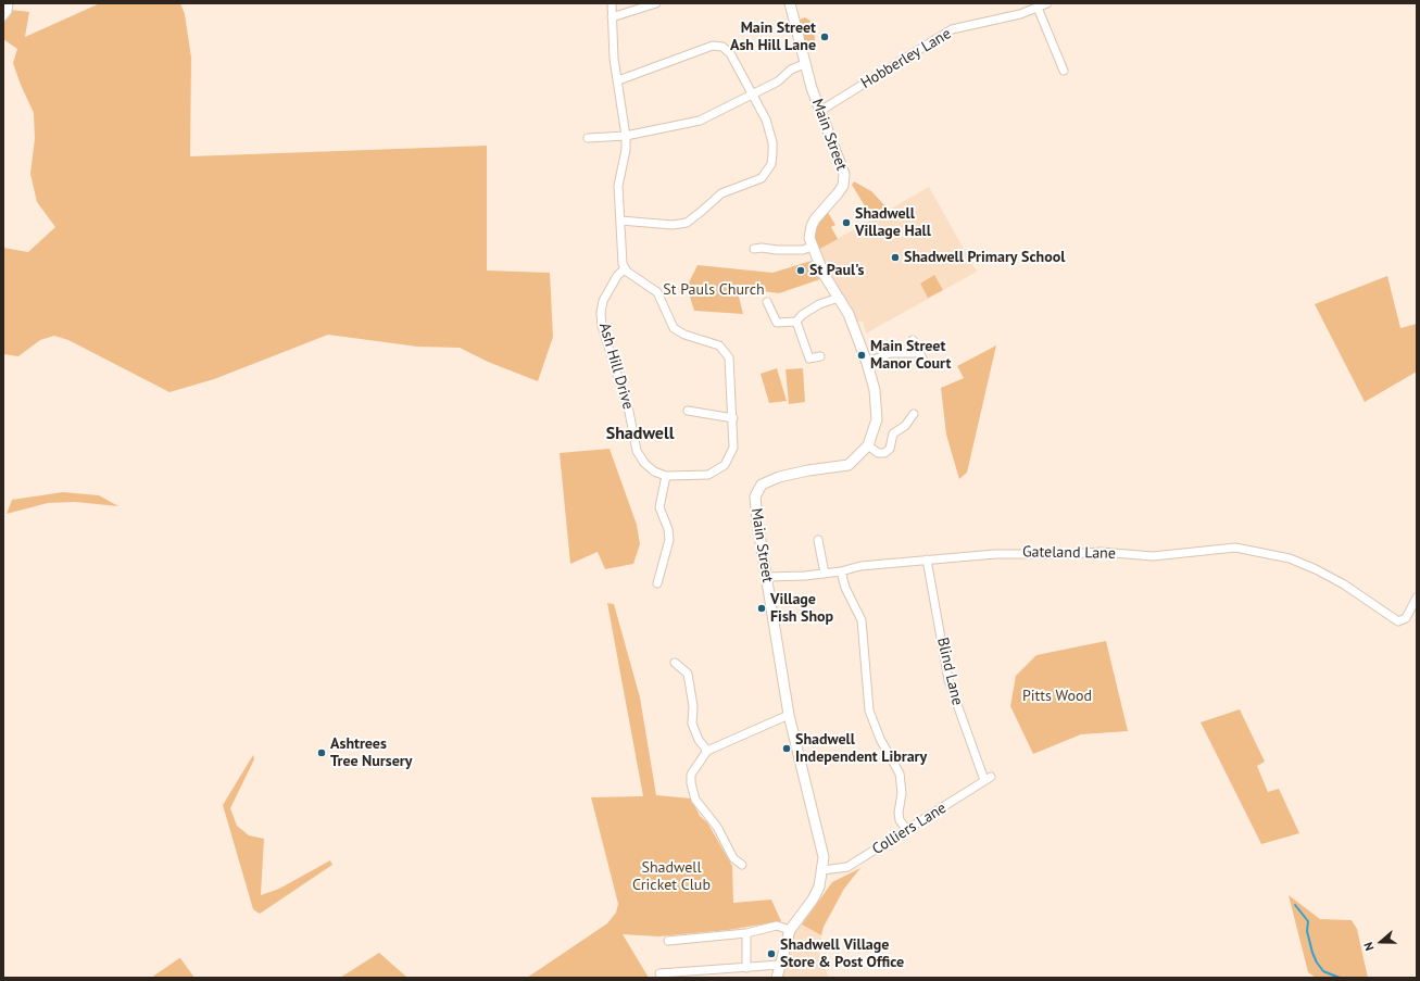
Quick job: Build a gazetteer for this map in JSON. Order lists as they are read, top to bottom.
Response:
{
  "streets": {
    "street": [
      "Hobberley Lane",
      "Main Street",
      "Ash Hill Drive",
      "Gateland Lane",
      "Blind Lane",
      "Colliers Lane"
    ]
  },
  "crossings": [
    ["Hobberley Lane", "Main Street"],
    ["Main Street", "Gateland Lane"],
    ["Main Street", "Colliers Lane"],
    ["Gateland Lane", "Blind Lane"],
    ["Blind Lane", "Colliers Lane"]
  ],
  "districts": ["Shadwell"],
  "parks": ["St Pauls Church", "Pitts Wood", "Shadwell Cricket Club"],
  "places": [
    "Main Street Ash Hill Lane",
    "Shadwell Village Hall",
    "Shadwell Primary School",
    "St Paul's",
    "Main Street Manor Court",
    "Village Fish Shop",
    "Shadwell Independent Library",
    "Ashtrees Tree Nursery",
    "Shadwell Village Store & Post Office"
  ],
  "north": "left"
}
